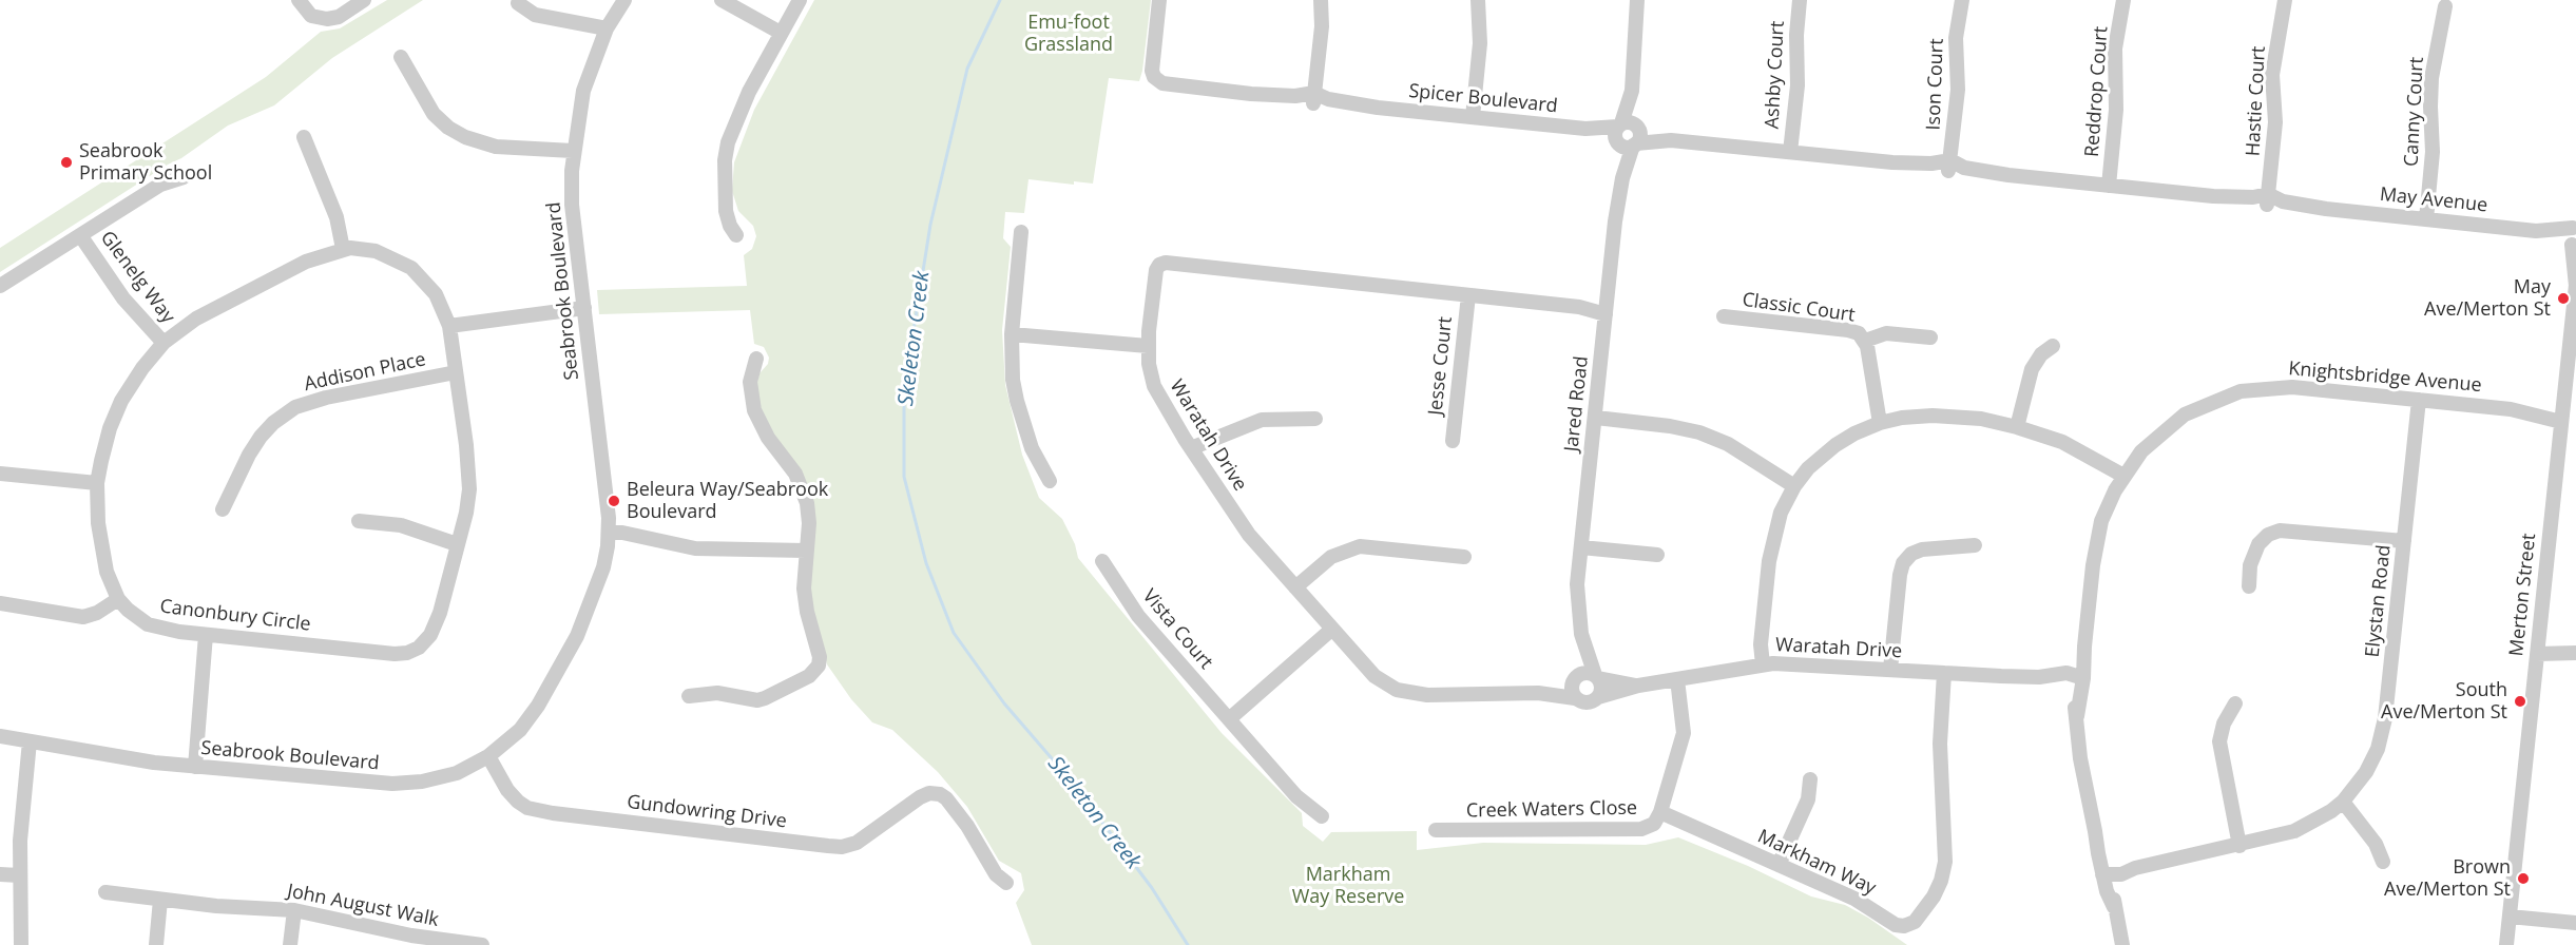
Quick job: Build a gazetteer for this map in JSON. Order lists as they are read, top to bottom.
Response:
{
  "streets": {
    "street": [
      "Ashby Court",
      "Ison Court",
      "Reddrop Court",
      "Spicer Boulevard",
      "Hastie Court",
      "Canny Court",
      "May Avenue",
      "Glenelg Way",
      "Seabrook Boulevard",
      "Classic Court",
      "Jesse Court",
      "Addison Place",
      "Knightsbridge Avenue",
      "Jared Road",
      "Waratah Drive",
      "Merton Street",
      "Elystan Road",
      "Canonbury Circle",
      "Vista Court",
      "Creek Waters Close",
      "Gundowring Drive",
      "Markham Way",
      "John August Walk"
    ]
  },
  "crossings": [
    ["Ashby Court", "Spicer Boulevard"],
    ["Ashby Court", "May Avenue"],
    ["Ison Court", "May Avenue"],
    ["Reddrop Court", "May Avenue"],
    ["Spicer Boulevard", "May Avenue"],
    ["Spicer Boulevard", "Jared Road"],
    ["Hastie Court", "May Avenue"],
    ["Canny Court", "May Avenue"],
    ["May Avenue", "Merton Street"],
    ["Glenelg Way", "Canonbury Circle"],
    ["Seabrook Boulevard", "Gundowring Drive"],
    ["Jesse Court", "Waratah Drive"],
    ["Addison Place", "Canonbury Circle"],
    ["Knightsbridge Avenue", "Waratah Drive"],
    ["Knightsbridge Avenue", "Merton Street"],
    ["Knightsbridge Avenue", "Elystan Road"],
    ["Jared Road", "Waratah Drive"],
    ["Waratah Drive", "Markham Way"],
    ["Creek Waters Close", "Markham Way"]
  ],
  "water": ["Skeleton Creek"],
  "parks": ["Emu-foot Grassland", "Markham Way Reserve"],
  "places": [
    "Seabrook Primary School",
    "May Ave/Merton St",
    "Beleura Way/Seabrook Boulevard",
    "South Ave/Merton St",
    "Brown Ave/Merton St"
  ]
}
